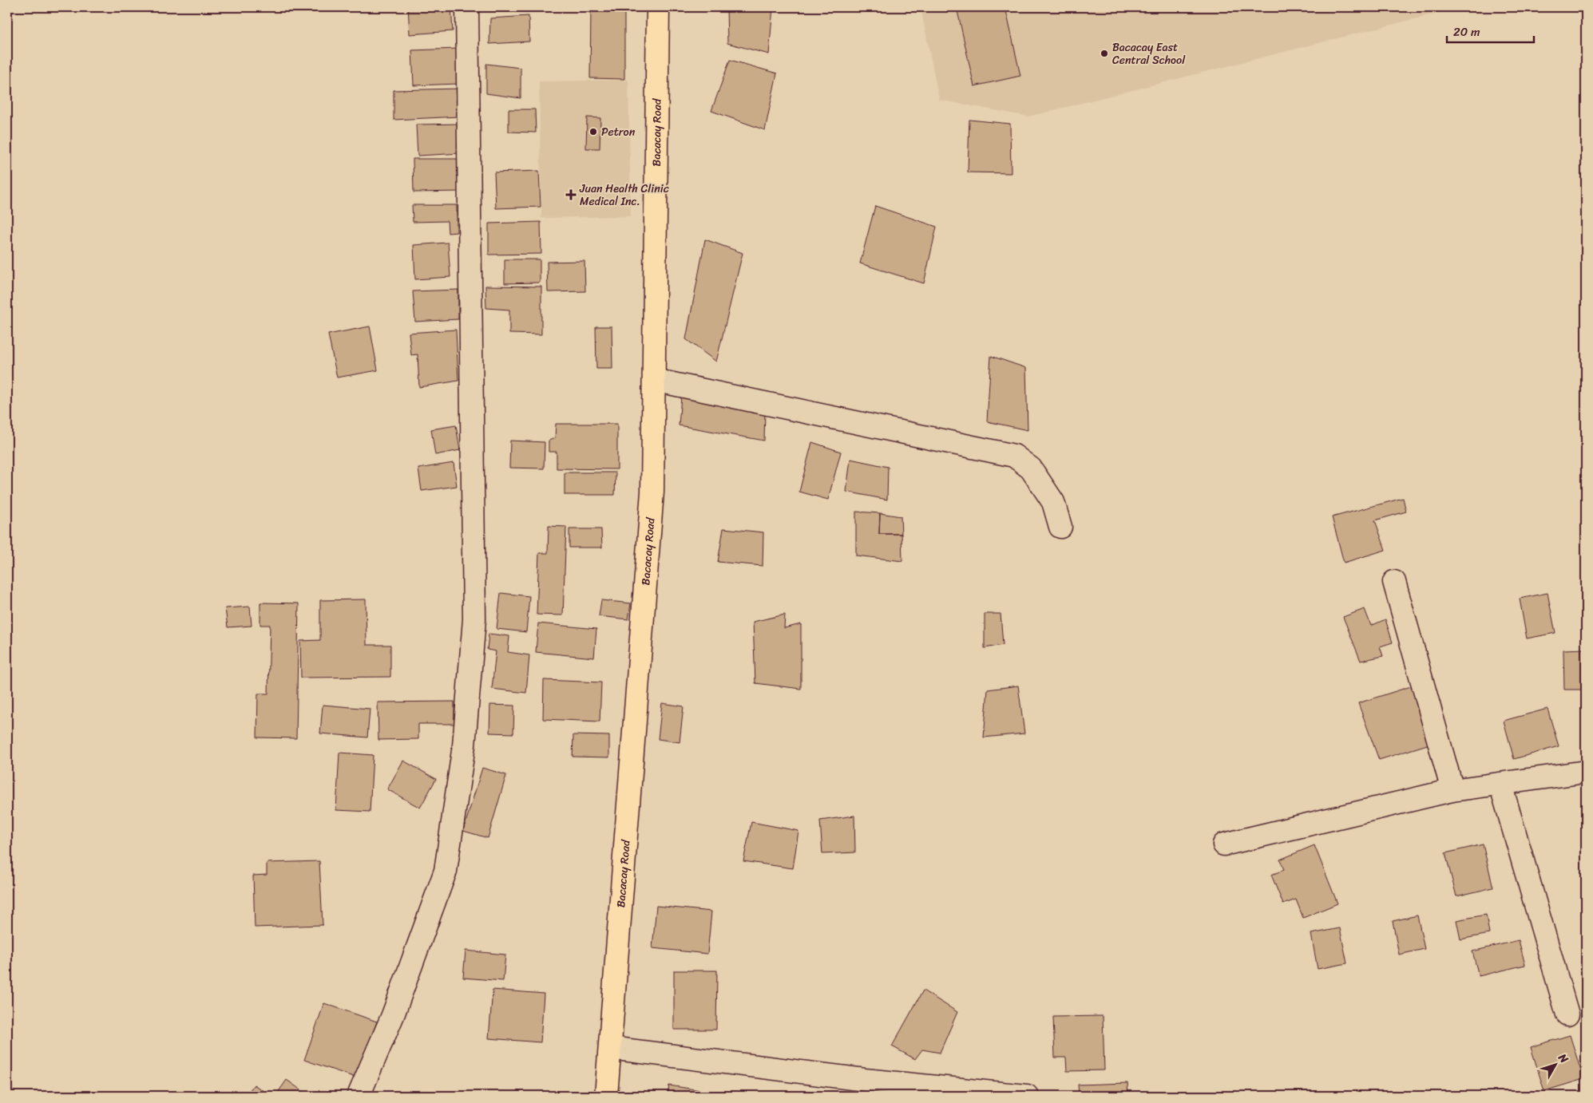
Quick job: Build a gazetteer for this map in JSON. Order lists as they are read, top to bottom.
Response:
{
  "streets": {
    "main road": ["Bacacay Road"]
  },
  "places": {
    "other": ["Bacacay East Central School", "Petron"],
    "health": ["Juan Health Clinic Medical Inc."]
  },
  "scale_bar": "20 m",
  "north": "top right"
}
